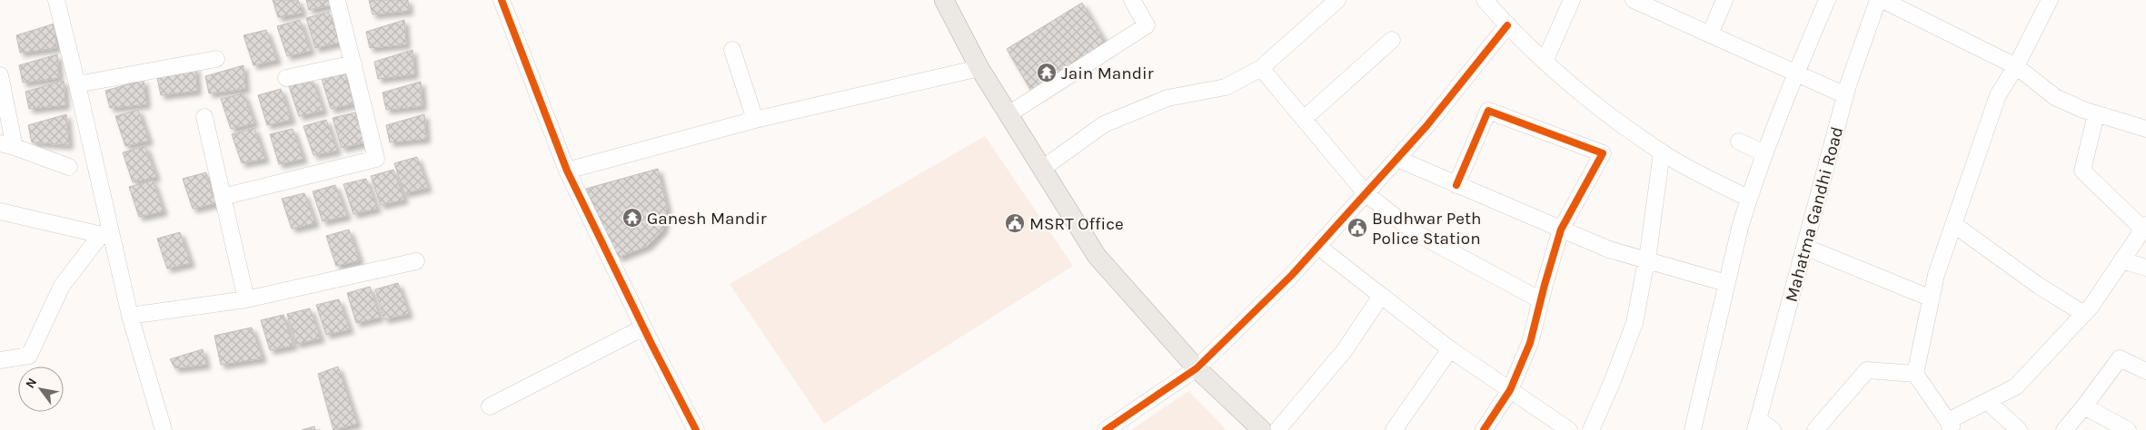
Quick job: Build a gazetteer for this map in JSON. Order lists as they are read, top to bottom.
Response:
{
  "streets": {
    "street": ["Mahatma Gandhi Road"]
  },
  "places": {
    "temple": ["Jain Mandir", "Ganesh Mandir"],
    "public building": ["MSRT Office", "Budhwar Peth Police Station"]
  },
  "north": "top left"
}
